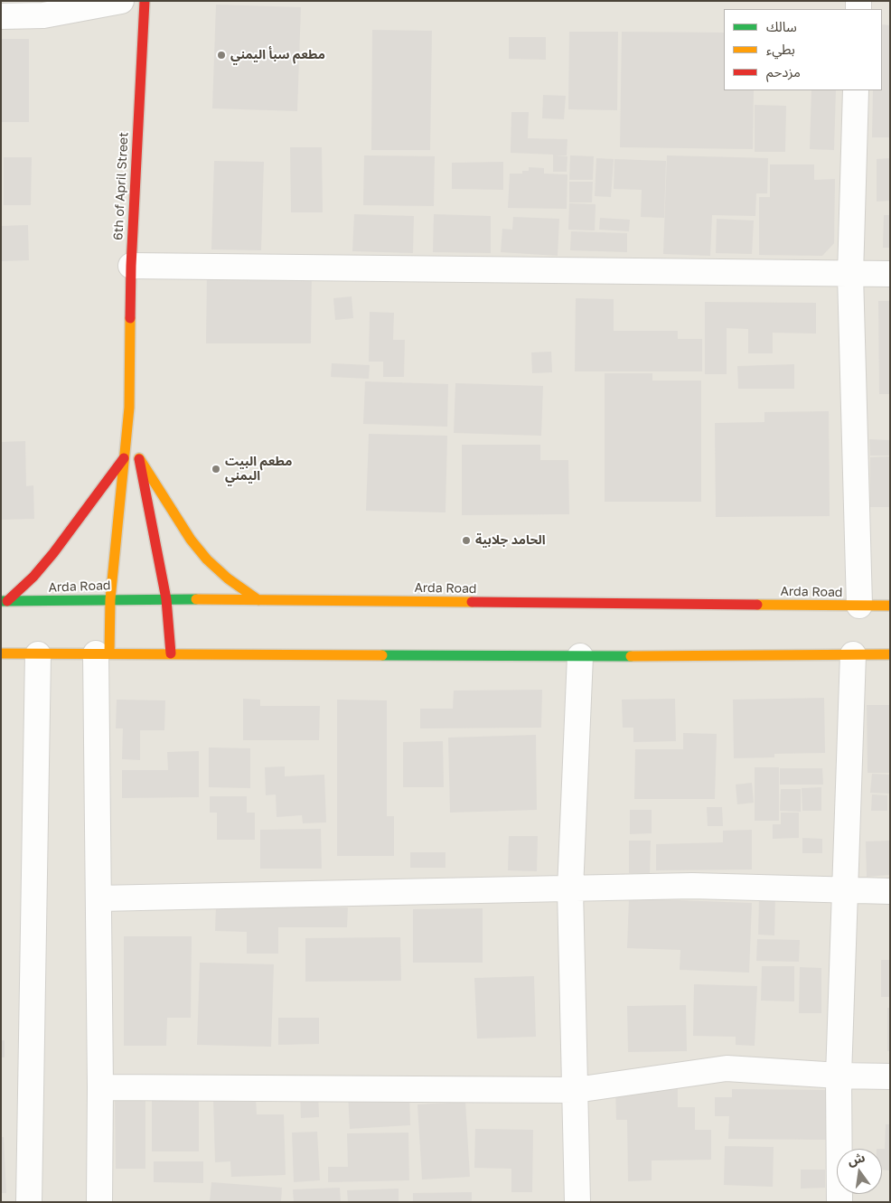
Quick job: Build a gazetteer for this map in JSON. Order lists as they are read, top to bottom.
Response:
{
  "streets": {
    "main road": ["6th of April Street", "Arda Road"]
  },
  "places": ["مطعم سبأ اليمني", "مطعم البيت اليمني", "الحامد جلابية"],
  "legend": ["سالك", "بطيء", "مزدحم"],
  "north": "top"
}
